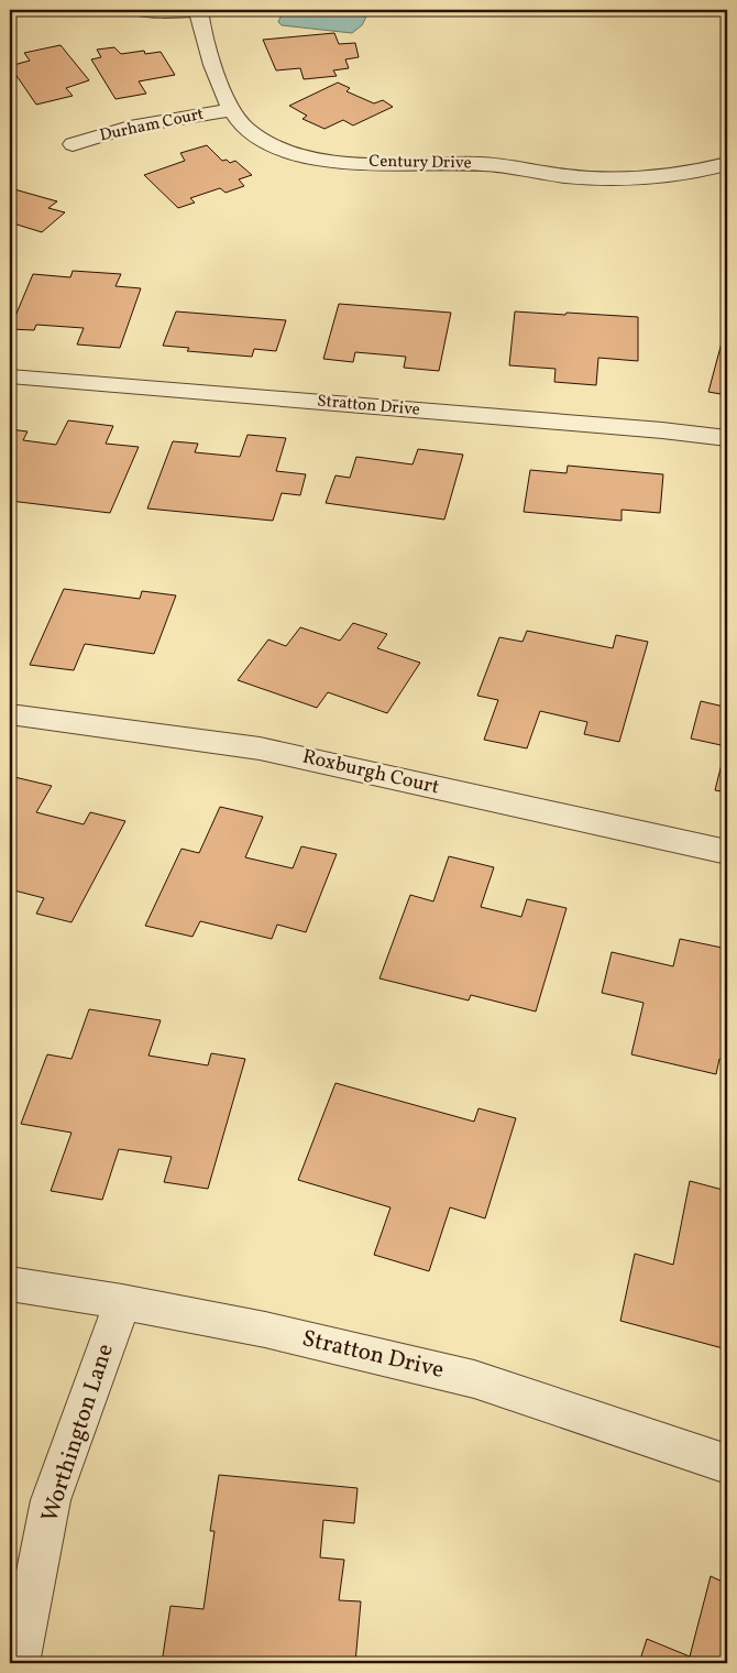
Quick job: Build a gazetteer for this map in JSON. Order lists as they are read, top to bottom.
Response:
{
  "streets": {
    "street": [
      "Durham Court",
      "Century Drive",
      "Stratton Drive",
      "Roxburgh Court",
      "Worthington Lane"
    ]
  },
  "crossings": [
    ["Durham Court", "Century Drive"],
    ["Stratton Drive", "Worthington Lane"]
  ]
}
